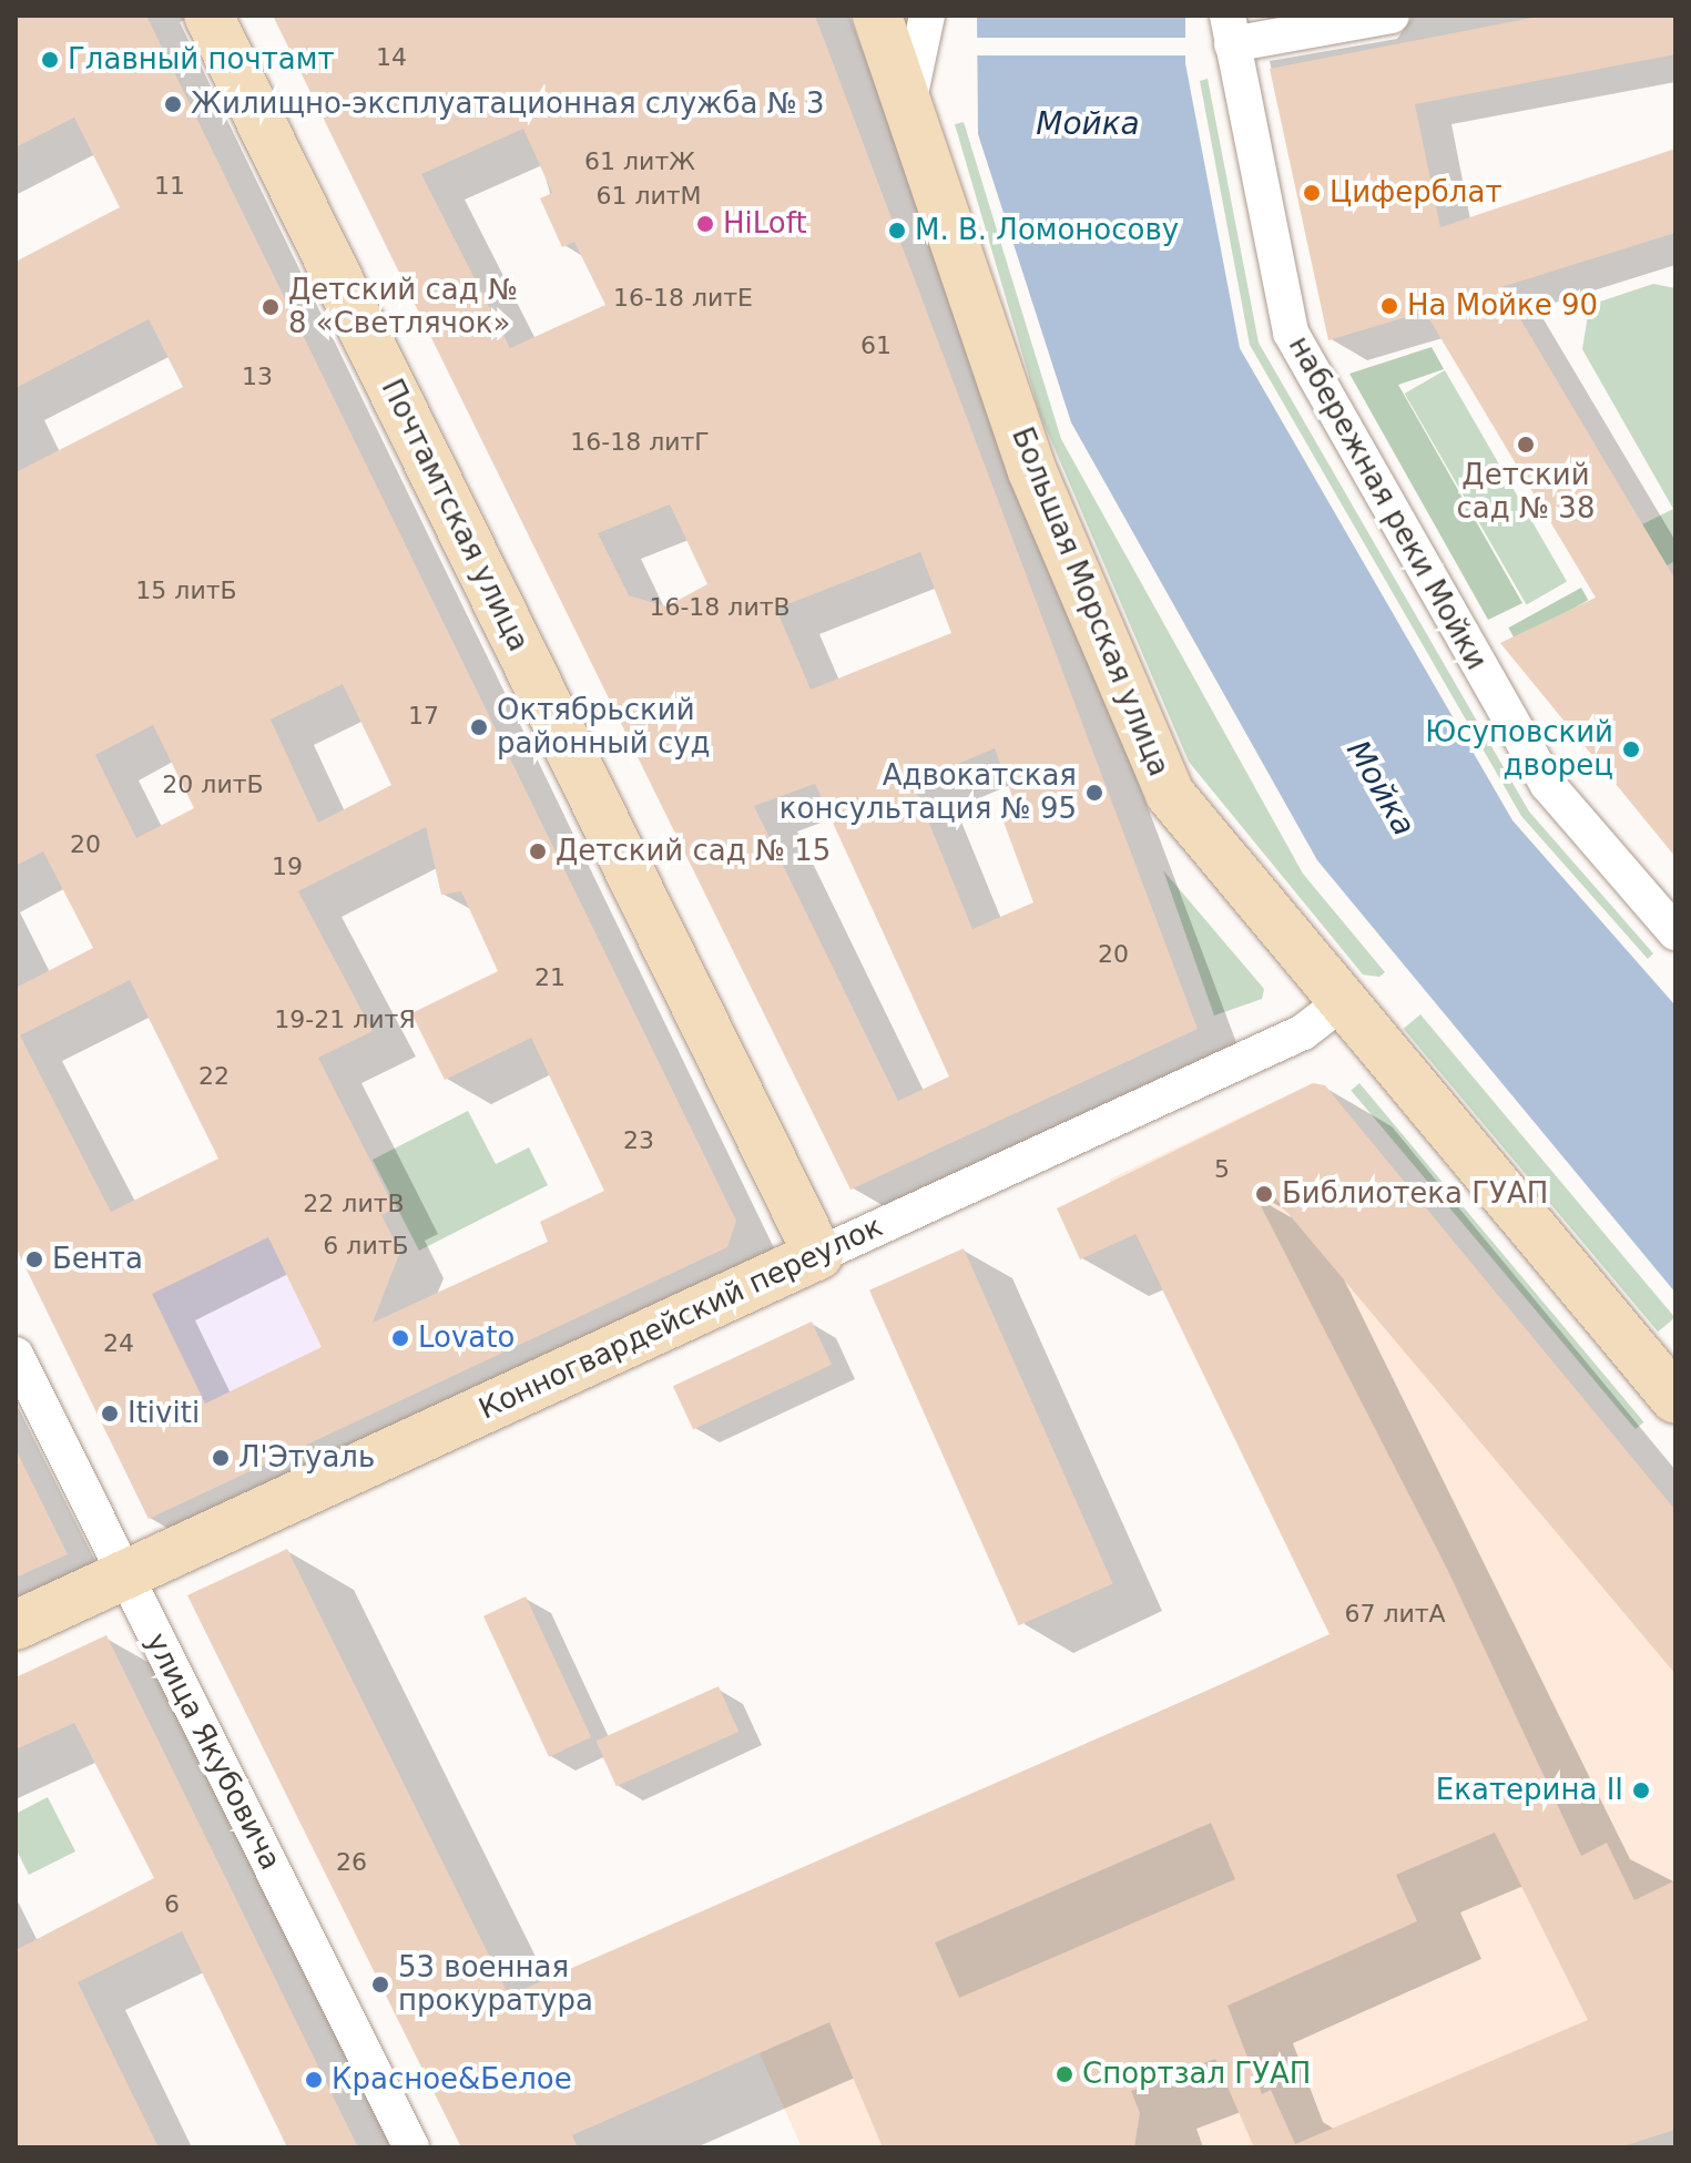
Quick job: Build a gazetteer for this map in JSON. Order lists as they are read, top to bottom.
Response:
{
  "streets": {
    "street": [
      "набережная реки Мойки",
      "Почтамтская улица",
      "Большая Морская улица",
      "Конногвардейский переулок",
      "улица Якубовича"
    ]
  },
  "crossings": [
    ["Почтамтская улица", "Конногвардейский переулок"],
    ["Большая Морская улица", "Конногвардейский переулок"],
    ["Конногвардейский переулок", "улица Якубовича"]
  ],
  "water": ["Мойка"],
  "places": [
    "Главный почтамт",
    "Жилищно-эксплуатационная служба № 3",
    "Циферблат",
    "HiLoft",
    "М. В. Ломоносову",
    "На Мойке 90",
    "Детский сад № 8 «Светлячок»",
    "Детский сад № 38",
    "Октябрьский районный суд",
    "Юсуповский дворец",
    "Адвокатская консультация № 95",
    "Детский сад № 15",
    "Библиотека ГУАП",
    "Бента",
    "Lovato",
    "Itiviti",
    "Л'Этуаль",
    "Екатерина II",
    "53 военная прокуратура",
    "Спортзал ГУАП",
    "Красное&Белое"
  ],
  "house_numbers": [
    "14",
    "61 литЖ",
    "11",
    "61 литМ",
    "16-18 литЕ",
    "61",
    "13",
    "16-18 литГ",
    "15 литБ",
    "16-18 литВ",
    "17",
    "20 литБ",
    "20",
    "19",
    "20",
    "21",
    "19-21 литЯ",
    "22",
    "23",
    "5",
    "22 литВ",
    "6 литБ",
    "24",
    "67 литА",
    "26",
    "6"
  ]
}
